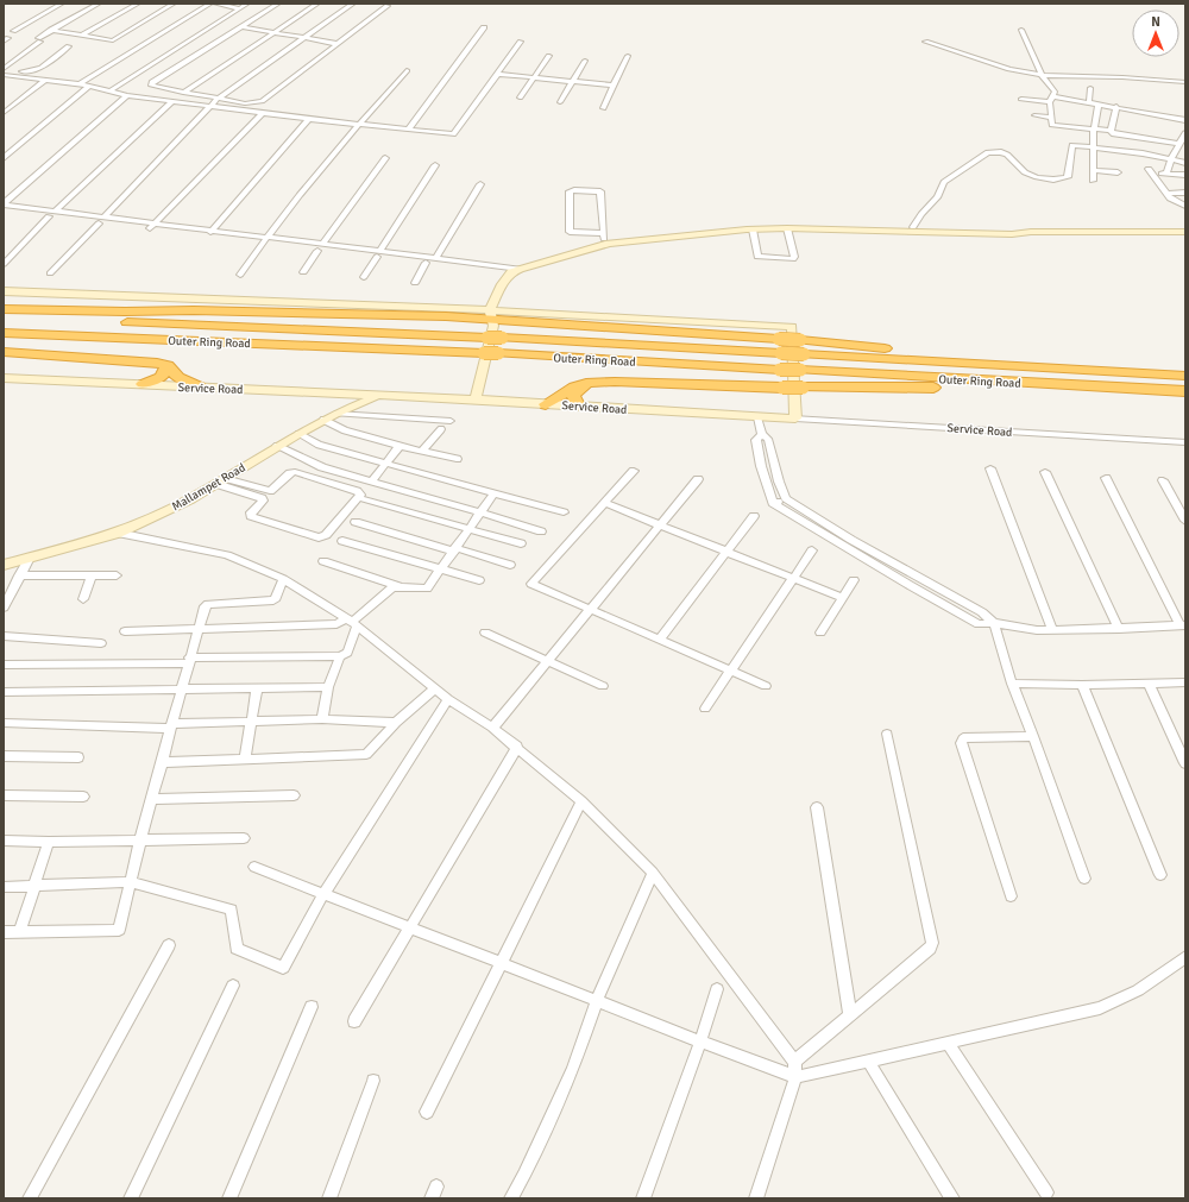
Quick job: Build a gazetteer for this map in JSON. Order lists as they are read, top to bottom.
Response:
{
  "streets": {
    "highway": ["Outer Ring Road"],
    "main road": ["Service Road", "Mallampet Road"]
  },
  "crossings": [
    ["Service Road", "Mallampet Road"]
  ],
  "north": "top"
}
